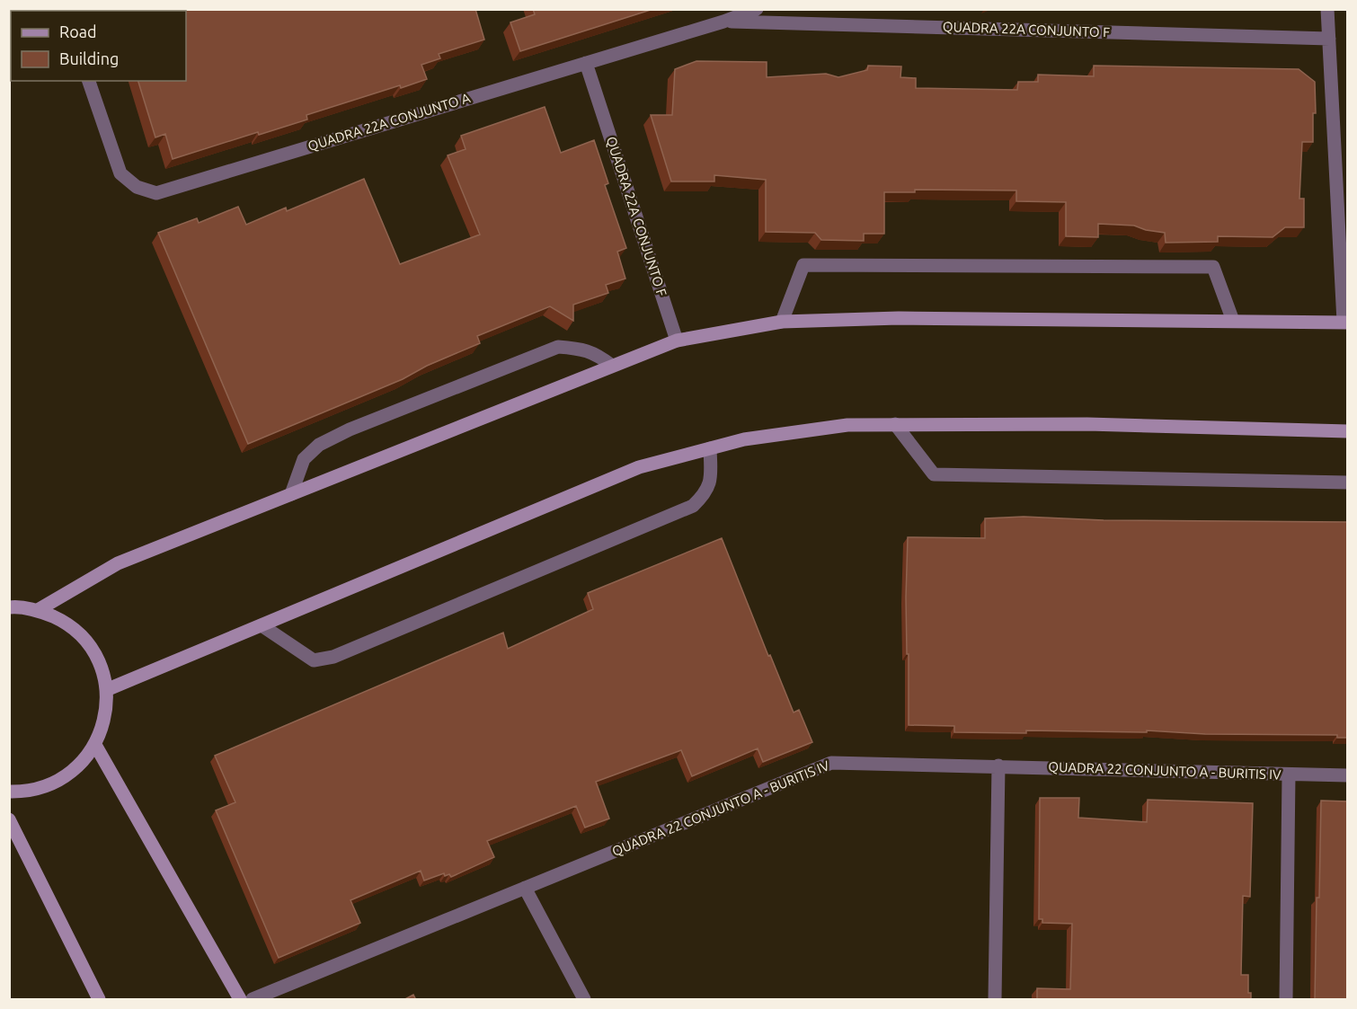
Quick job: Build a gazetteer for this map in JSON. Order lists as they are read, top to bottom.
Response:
{
  "streets": {
    "street": ["QUADRA 22A CONJUNTO F", "QUADRA 22A CONJUNTO A", "QUADRA 22 CONJUNTO A - BURITIS IV"]
  },
  "crossings": [
    ["QUADRA 22A CONJUNTO F", "QUADRA 22A CONJUNTO A"]
  ],
  "legend": ["Road", "Building"]
}
